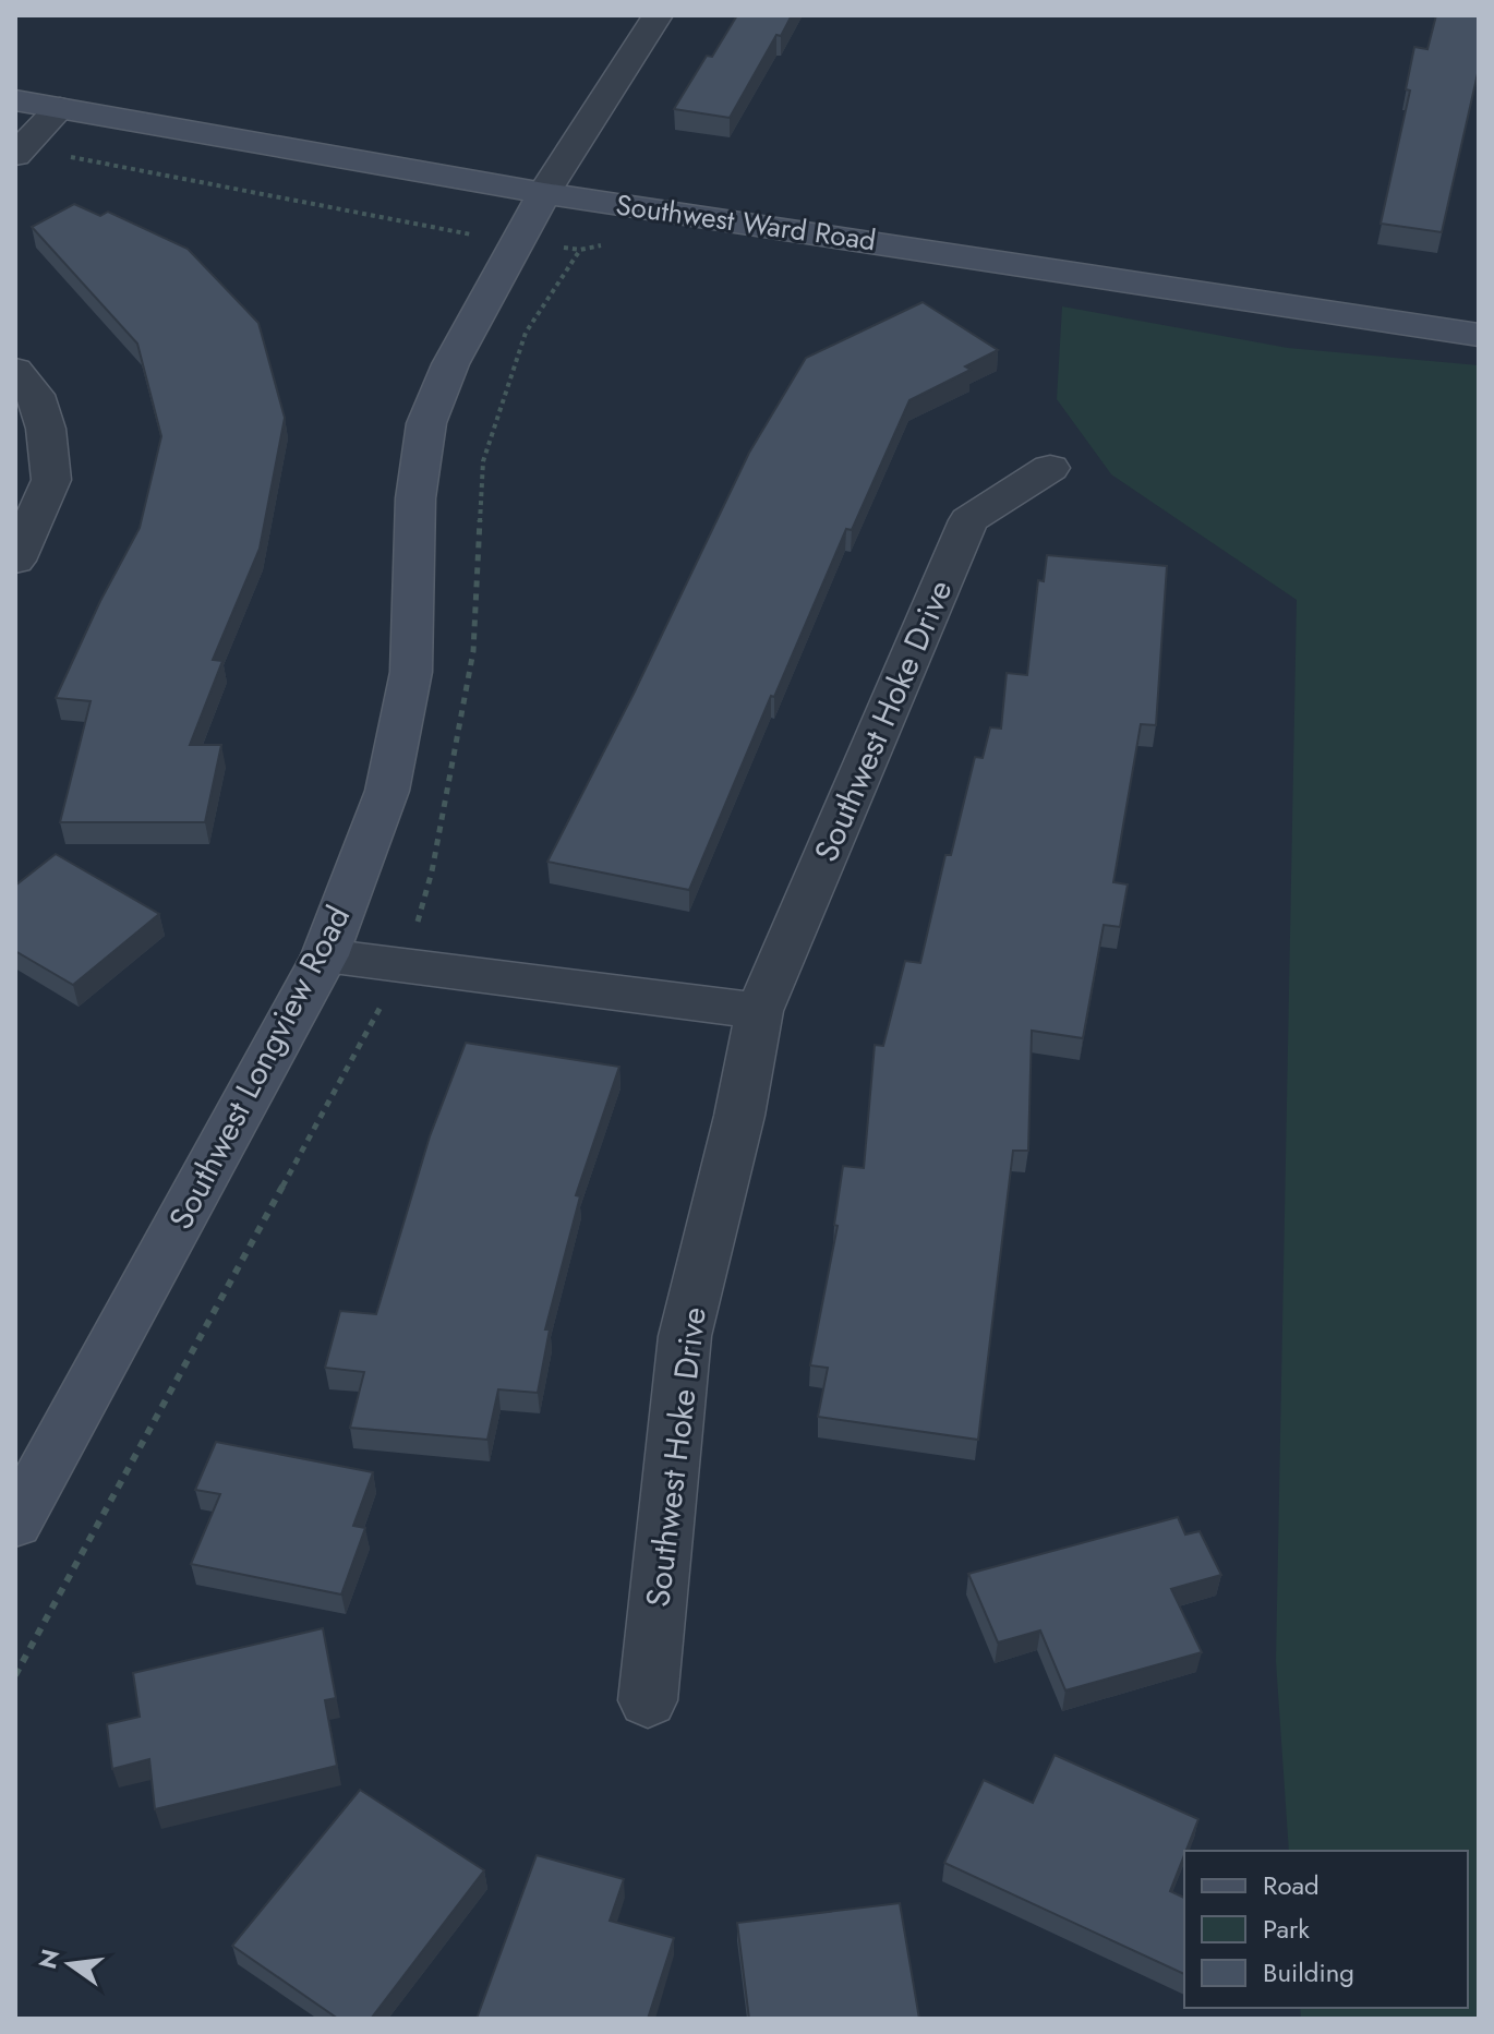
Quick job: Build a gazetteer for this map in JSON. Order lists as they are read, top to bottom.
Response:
{
  "streets": {
    "street": ["Southwest Ward Road", "Southwest Hoke Drive", "Southwest Longview Road"]
  },
  "crossings": [
    ["Southwest Ward Road", "Southwest Longview Road"]
  ],
  "legend": ["Road", "Park", "Building"],
  "north": "left"
}
